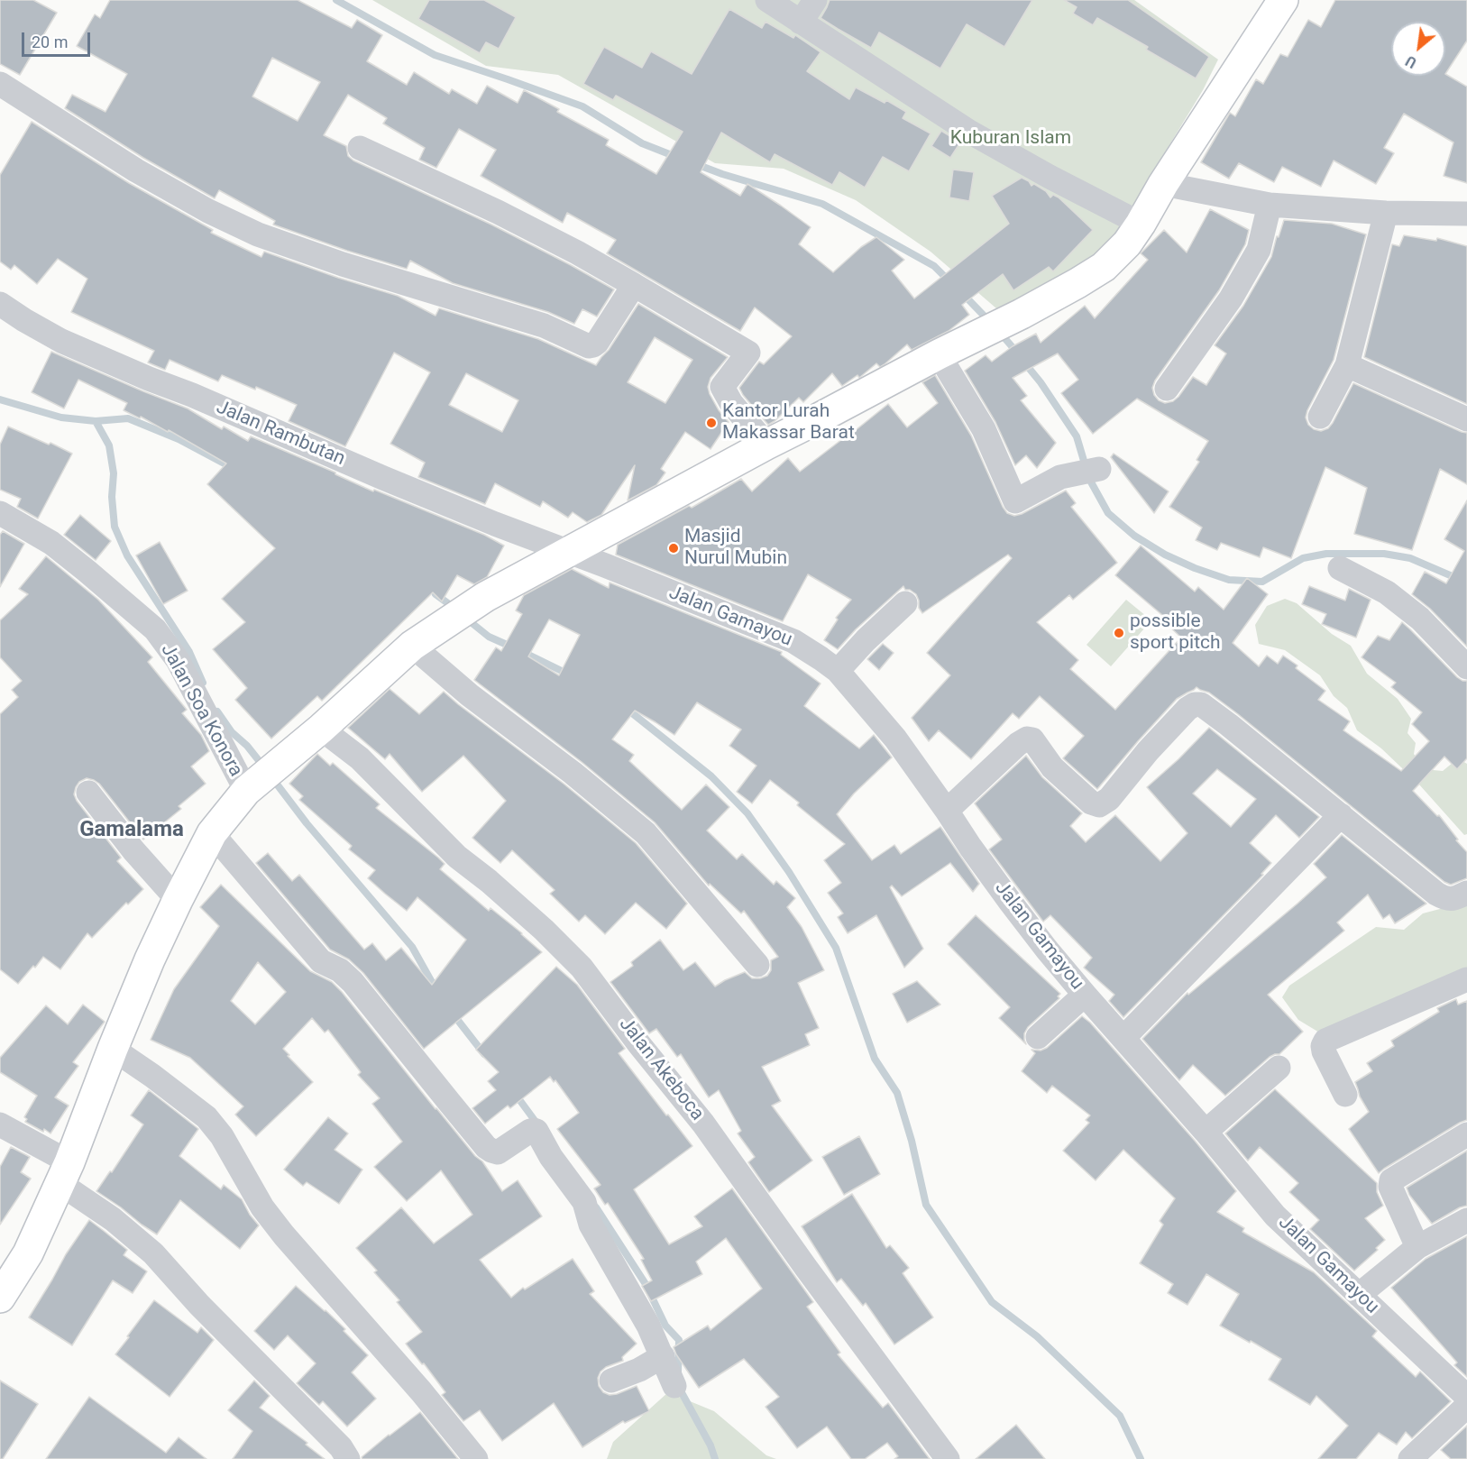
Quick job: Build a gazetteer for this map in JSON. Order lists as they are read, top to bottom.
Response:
{
  "streets": {
    "street": [
      "Jalan Rambutan",
      "Jalan Gamayou",
      "Jalan Soa Konora",
      "Jalan Akeboca"
    ]
  },
  "crossings": [
    ["Jalan Rambutan", "Jalan Gamayou"]
  ],
  "districts": ["Gamalama"],
  "parks": ["Kuburan Islam"],
  "places": ["Kantor Lurah Makassar Barat", "Masjid Nurul Mubin", "possible sport pitch"],
  "scale_bar": "20 m",
  "north": "bottom left"
}
